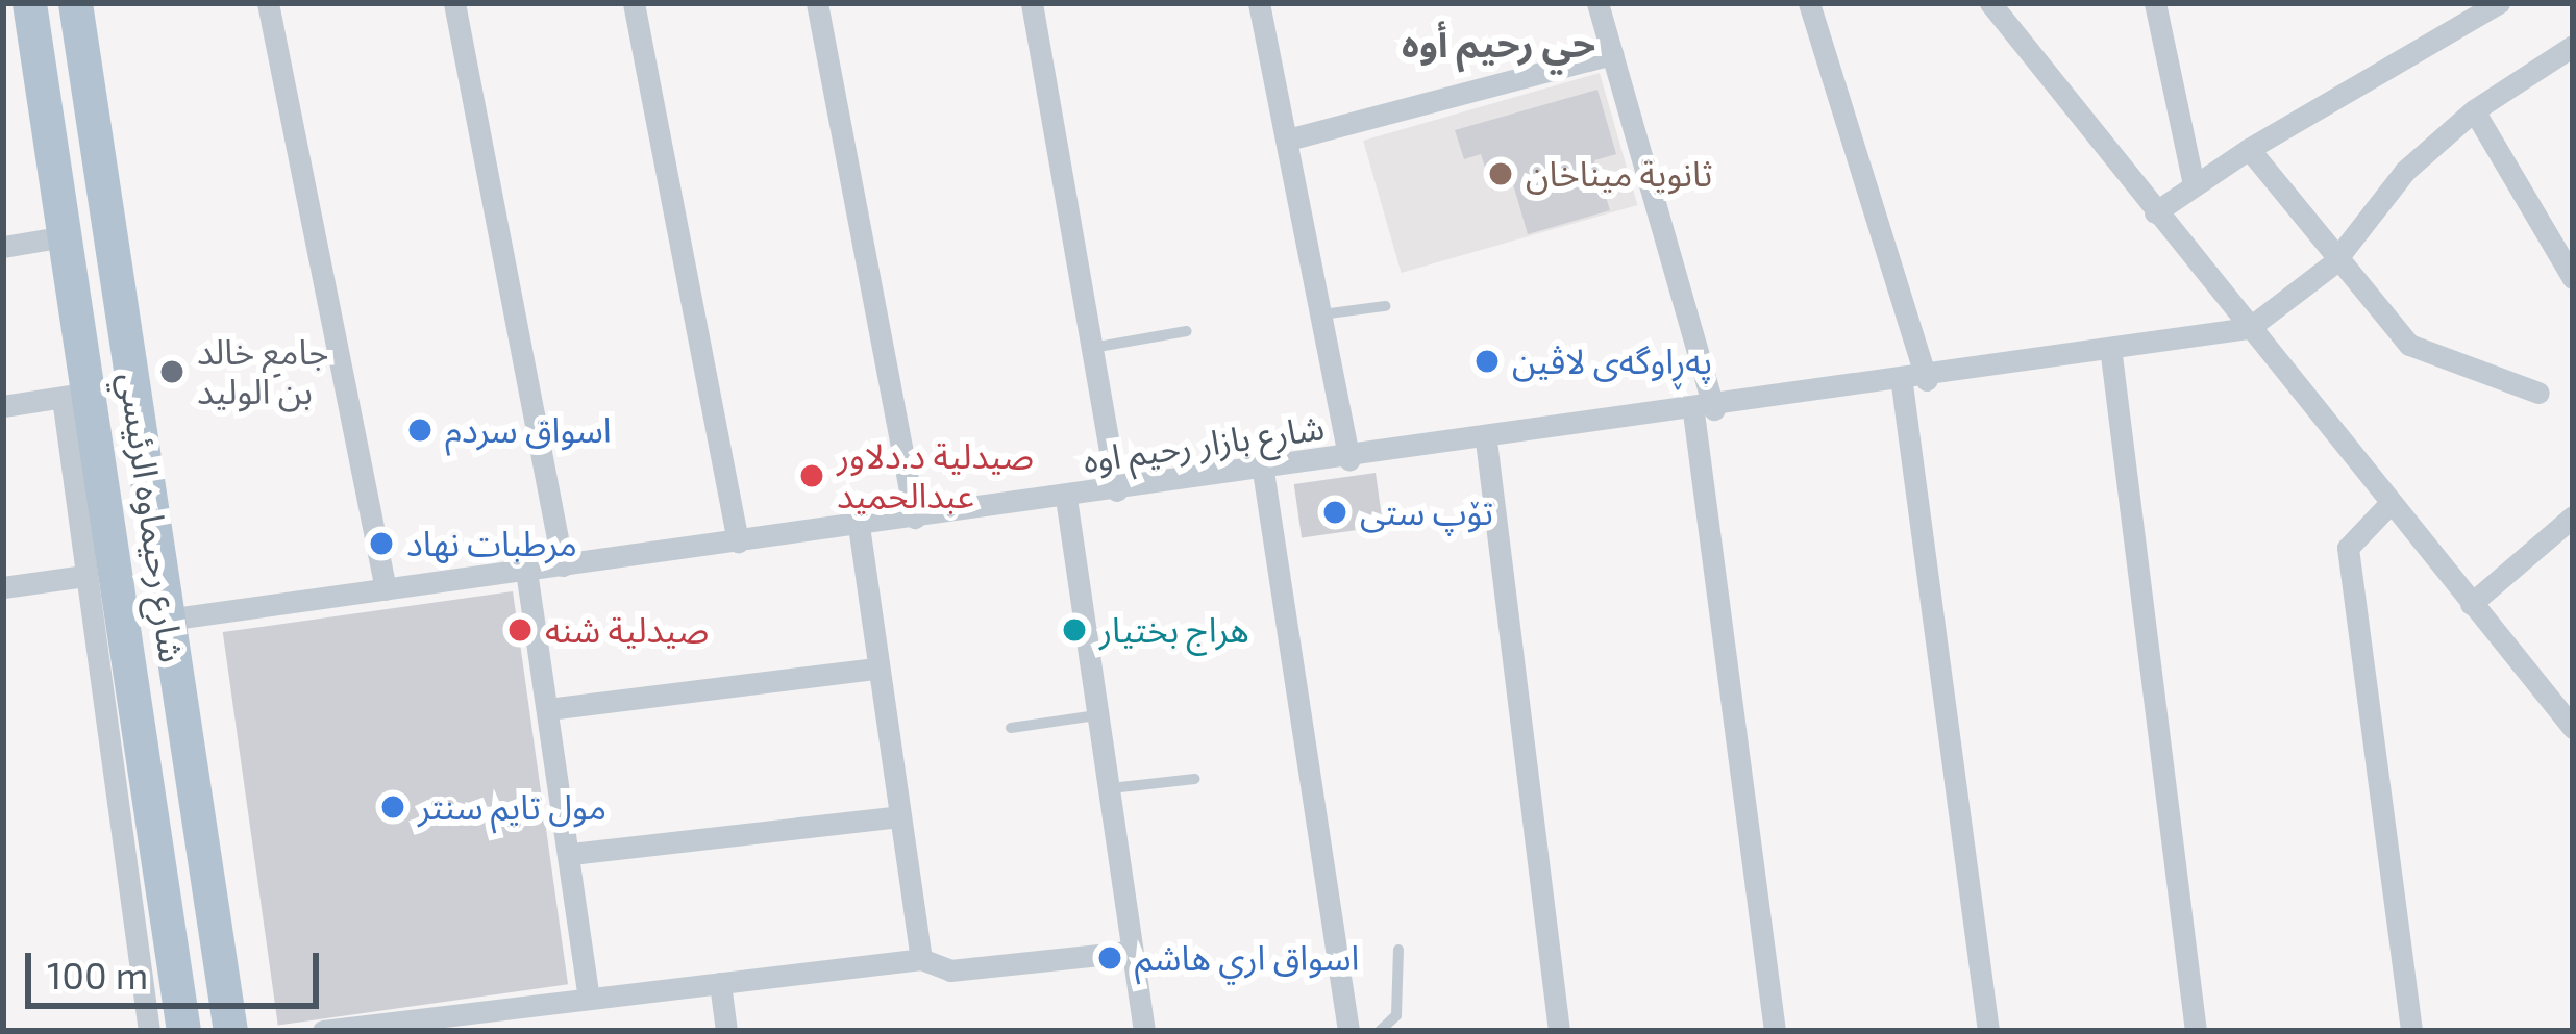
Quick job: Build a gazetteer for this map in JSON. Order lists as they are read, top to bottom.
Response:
{
  "streets": {
    "main road": ["شارع رحيماوه الرئيسي"],
    "street": ["شارع بازار رحيم اوه"]
  },
  "crossings": [
    ["شارع بازار رحيم اوه", "شارع رحيماوه الرئيسي"]
  ],
  "districts": ["حي رحيم أوه"],
  "places": [
    "ثانوية ميناخان",
    "پەڕاوگەی لاڤین",
    "جامع خالد بن الوليد",
    "اسواق سردم",
    "صيدلية د.دلاور عبدالحميد",
    "تۆپ ستی",
    "مرطبات نهاد",
    "صيدلية شنه",
    "هراج بختيار",
    "مول تايم سنتر",
    "اسواق اري هاشم"
  ],
  "scale_bar": "100 m"
}
